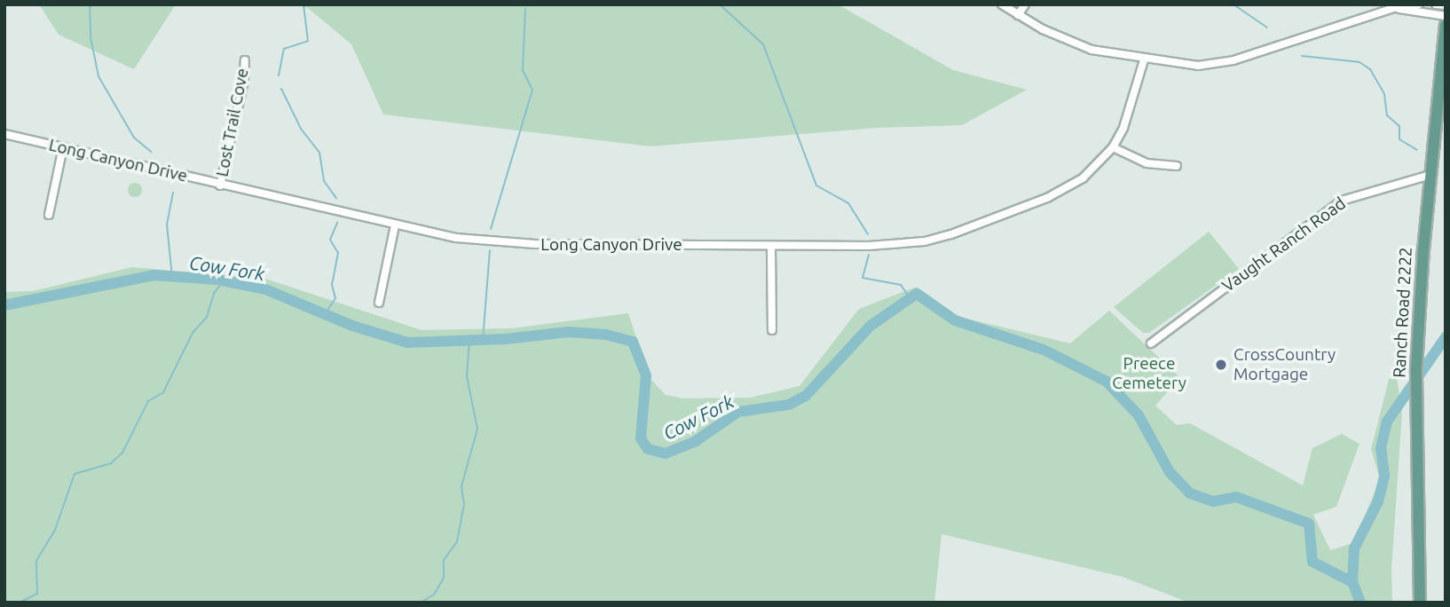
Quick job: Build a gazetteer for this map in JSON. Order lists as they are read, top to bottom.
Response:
{
  "streets": {
    "main road": ["Ranch Road 2222"],
    "street": ["Lost Trail Cove", "Long Canyon Drive", "Vaught Ranch Road"]
  },
  "crossings": [
    ["Lost Trail Cove", "Long Canyon Drive"],
    ["Vaught Ranch Road", "Ranch Road 2222"]
  ],
  "water": ["Cow Fork"],
  "parks": ["Preece Cemetery"],
  "places": ["CrossCountry Mortgage"]
}
